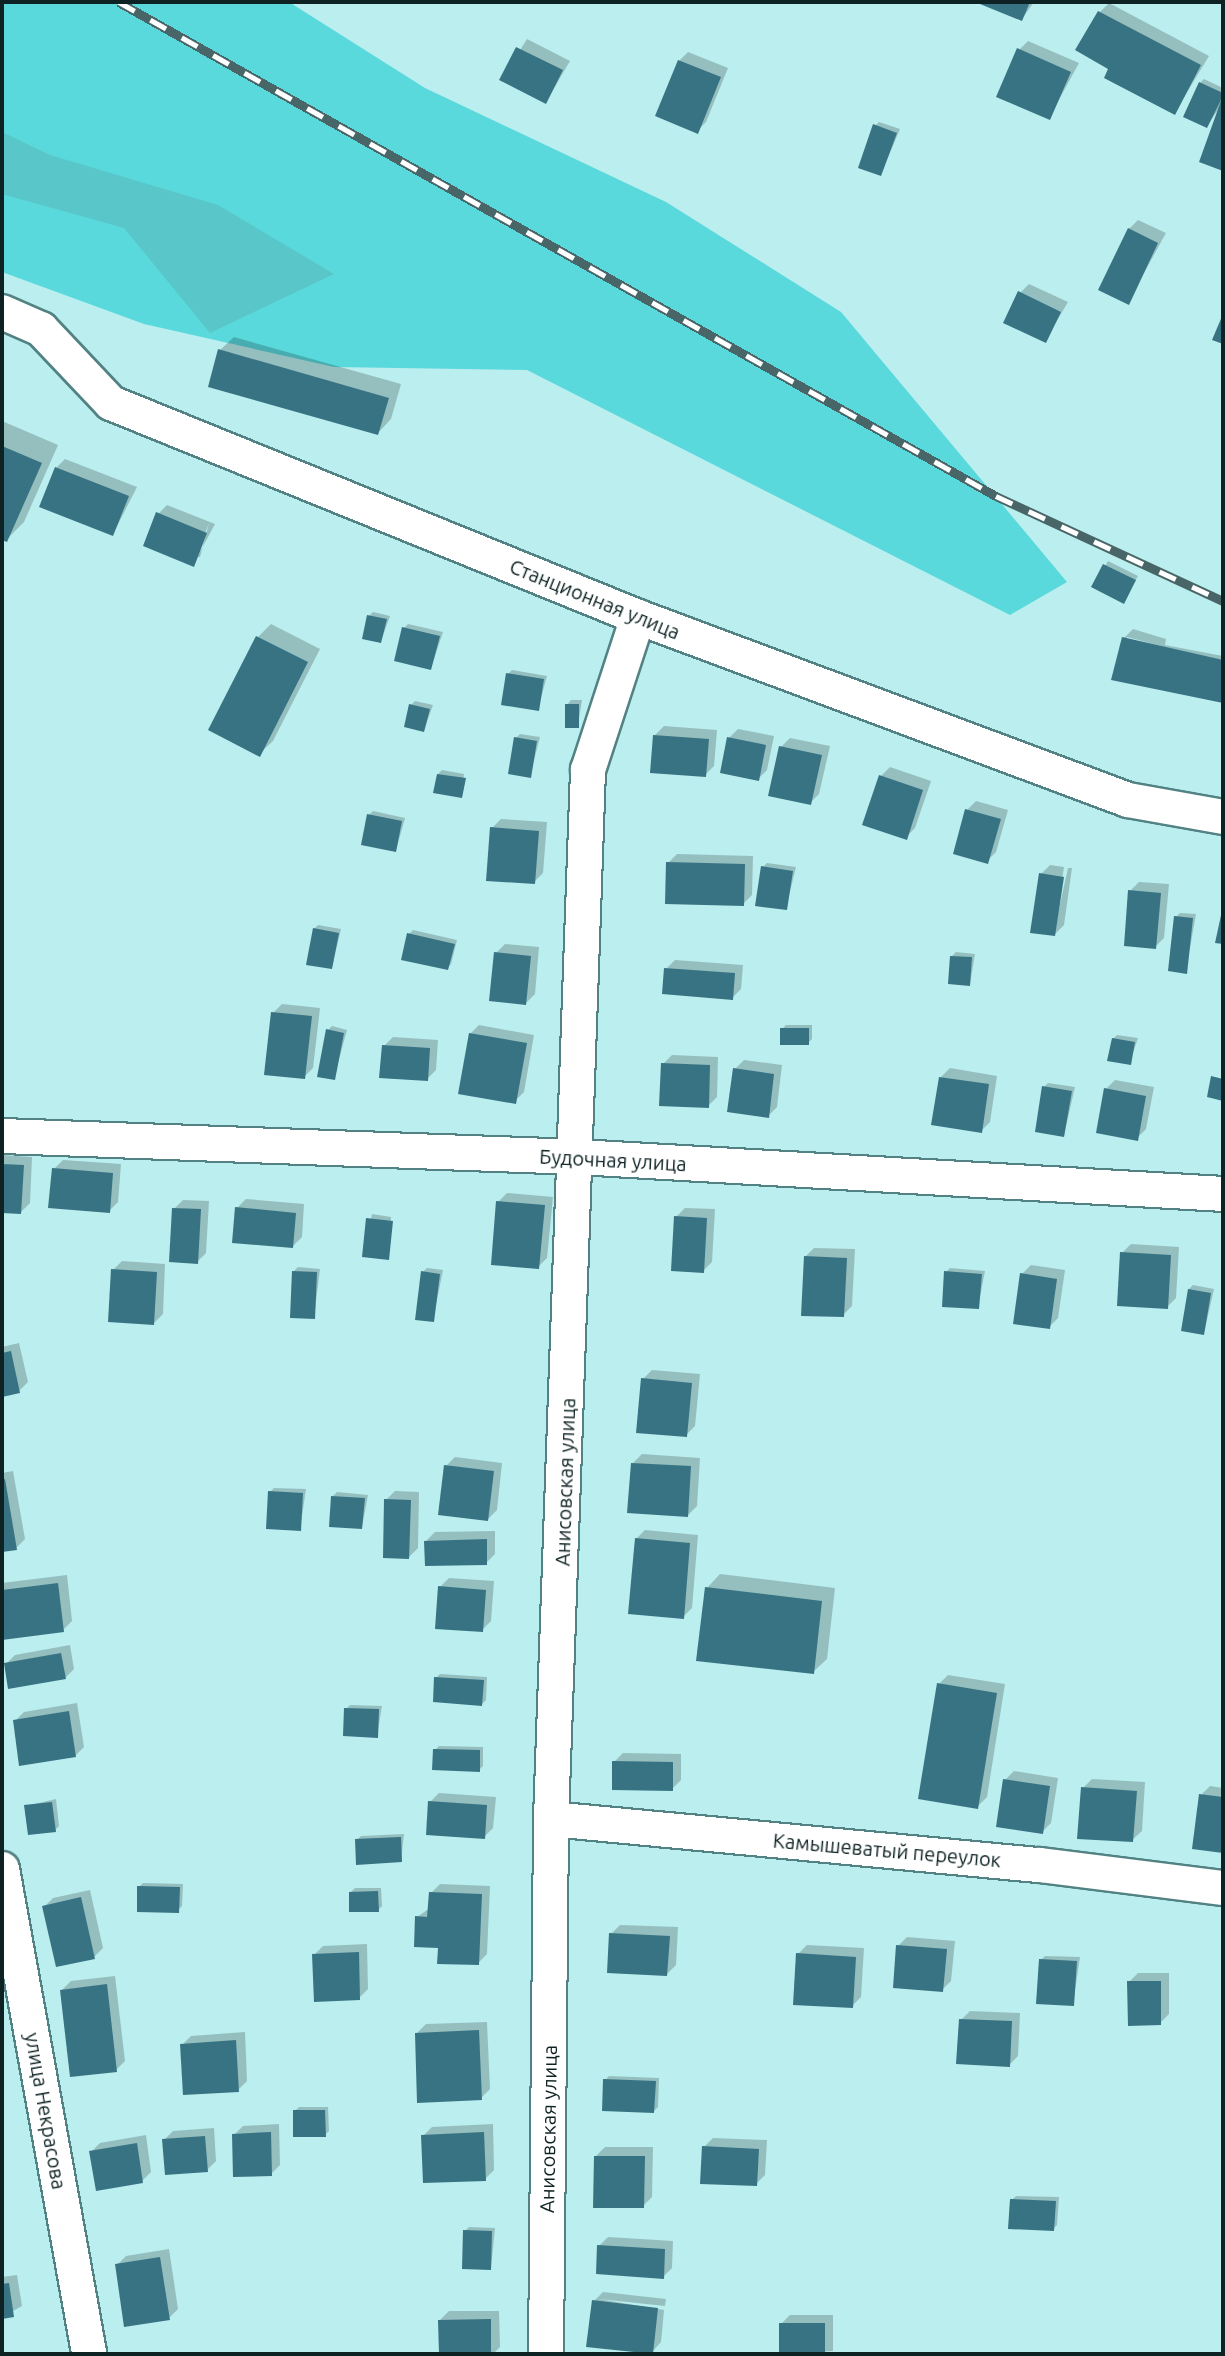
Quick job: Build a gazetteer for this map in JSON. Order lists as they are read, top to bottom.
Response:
{
  "streets": {
    "street": [
      "Станционная улица",
      "Будочная улица",
      "Анисовская улица",
      "Камышеватый переулок",
      "улица Некрасова"
    ]
  },
  "crossings": [
    ["Станционная улица", "Анисовская улица"],
    ["Будочная улица", "Анисовская улица"],
    ["Анисовская улица", "Камышеватый переулок"]
  ]
}
